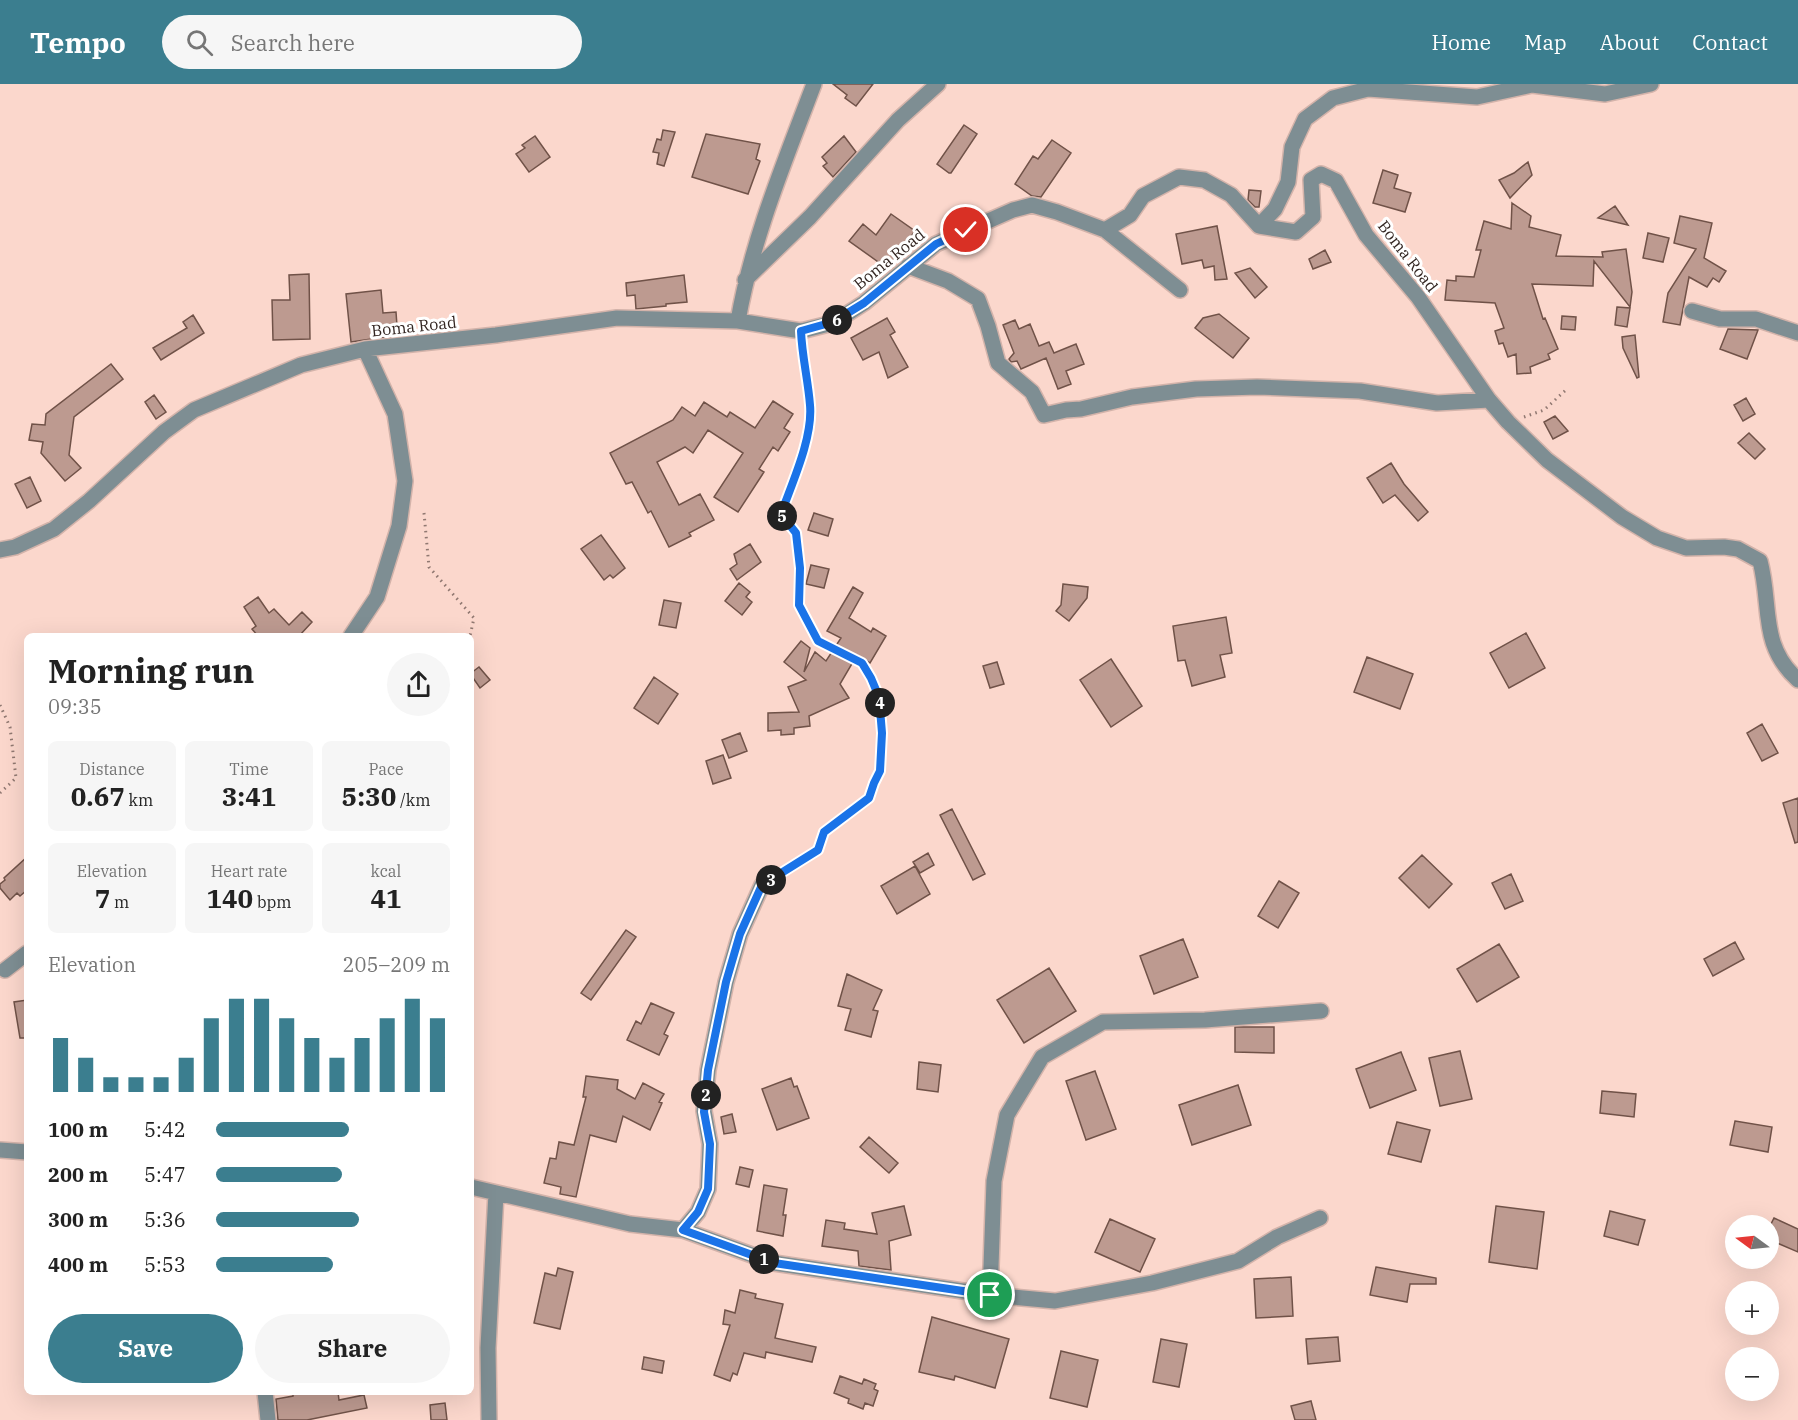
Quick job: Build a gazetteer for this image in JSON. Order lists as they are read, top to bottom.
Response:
{
  "streets": {
    "street": ["Boma Road"]
  },
  "north": "left",
  "page": {
    "header": "Tempo",
    "search": "Search here",
    "nav": [
      "Home",
      "Map",
      "About",
      "Contact"
    ],
    "pins": [
      "6",
      "5",
      "4",
      "3",
      "2",
      "1"
    ],
    "heading": ["Morning run", "09:35"],
    "stats": [
      ["Distance", "0.67 km"],
      ["Time", "3:41"],
      ["Pace", "5:30 /km"],
      ["Elevation", "7 m"],
      ["Heart rate", "140 bpm"],
      ["kcal", "41"]
    ],
    "chart": ["Elevation", "205–209 m"],
    "list": [
      {
        "name": "100 m",
        "note": "5:42"
      },
      {
        "name": "200 m",
        "note": "5:47"
      },
      {
        "name": "300 m",
        "note": "5:36"
      },
      {
        "name": "400 m",
        "note": "5:53"
      }
    ],
    "map_buttons": ["+", "−"],
    "buttons": ["Save", "Share"]
  }
}
